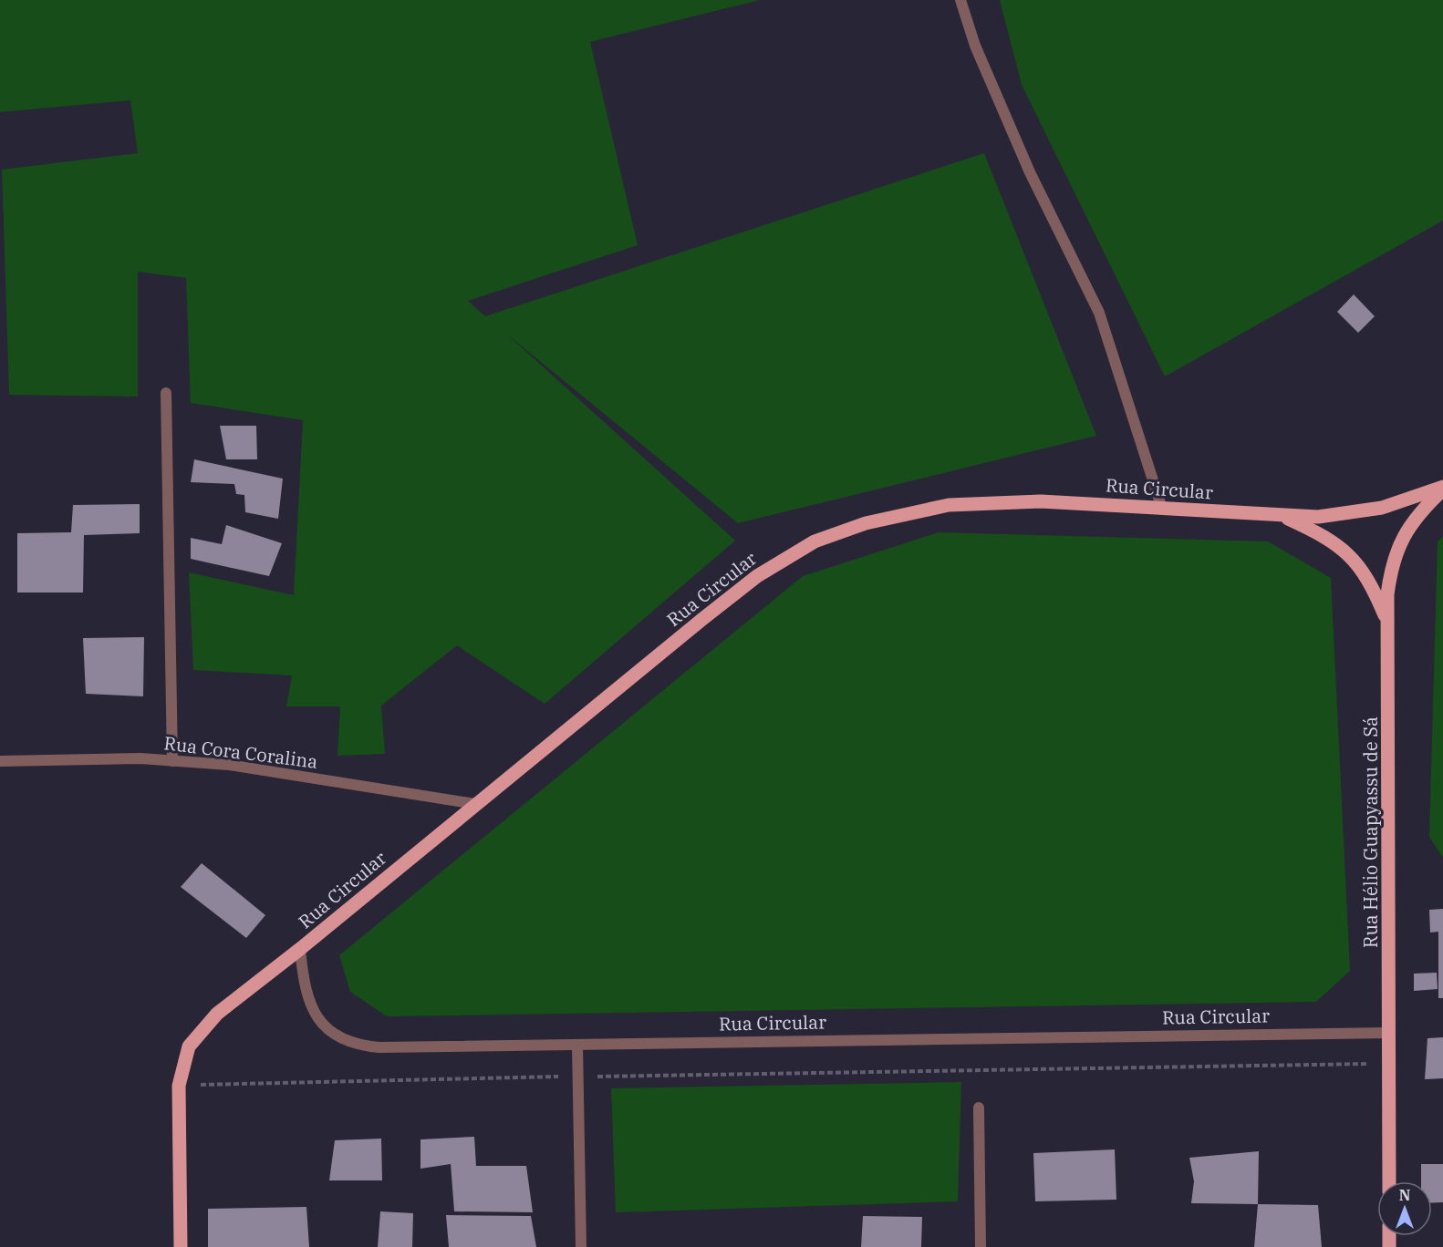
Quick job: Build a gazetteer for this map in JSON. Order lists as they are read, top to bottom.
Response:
{
  "streets": {
    "main road": ["Rua Circular", "Rua Hélio Guapyassu de Sá"],
    "street": ["Rua Cora Coralina"]
  },
  "crossings": [
    ["Rua Circular", "Rua Cora Coralina"],
    ["Rua Circular", "Rua Hélio Guapyassu de Sá"]
  ],
  "north": "top"
}
